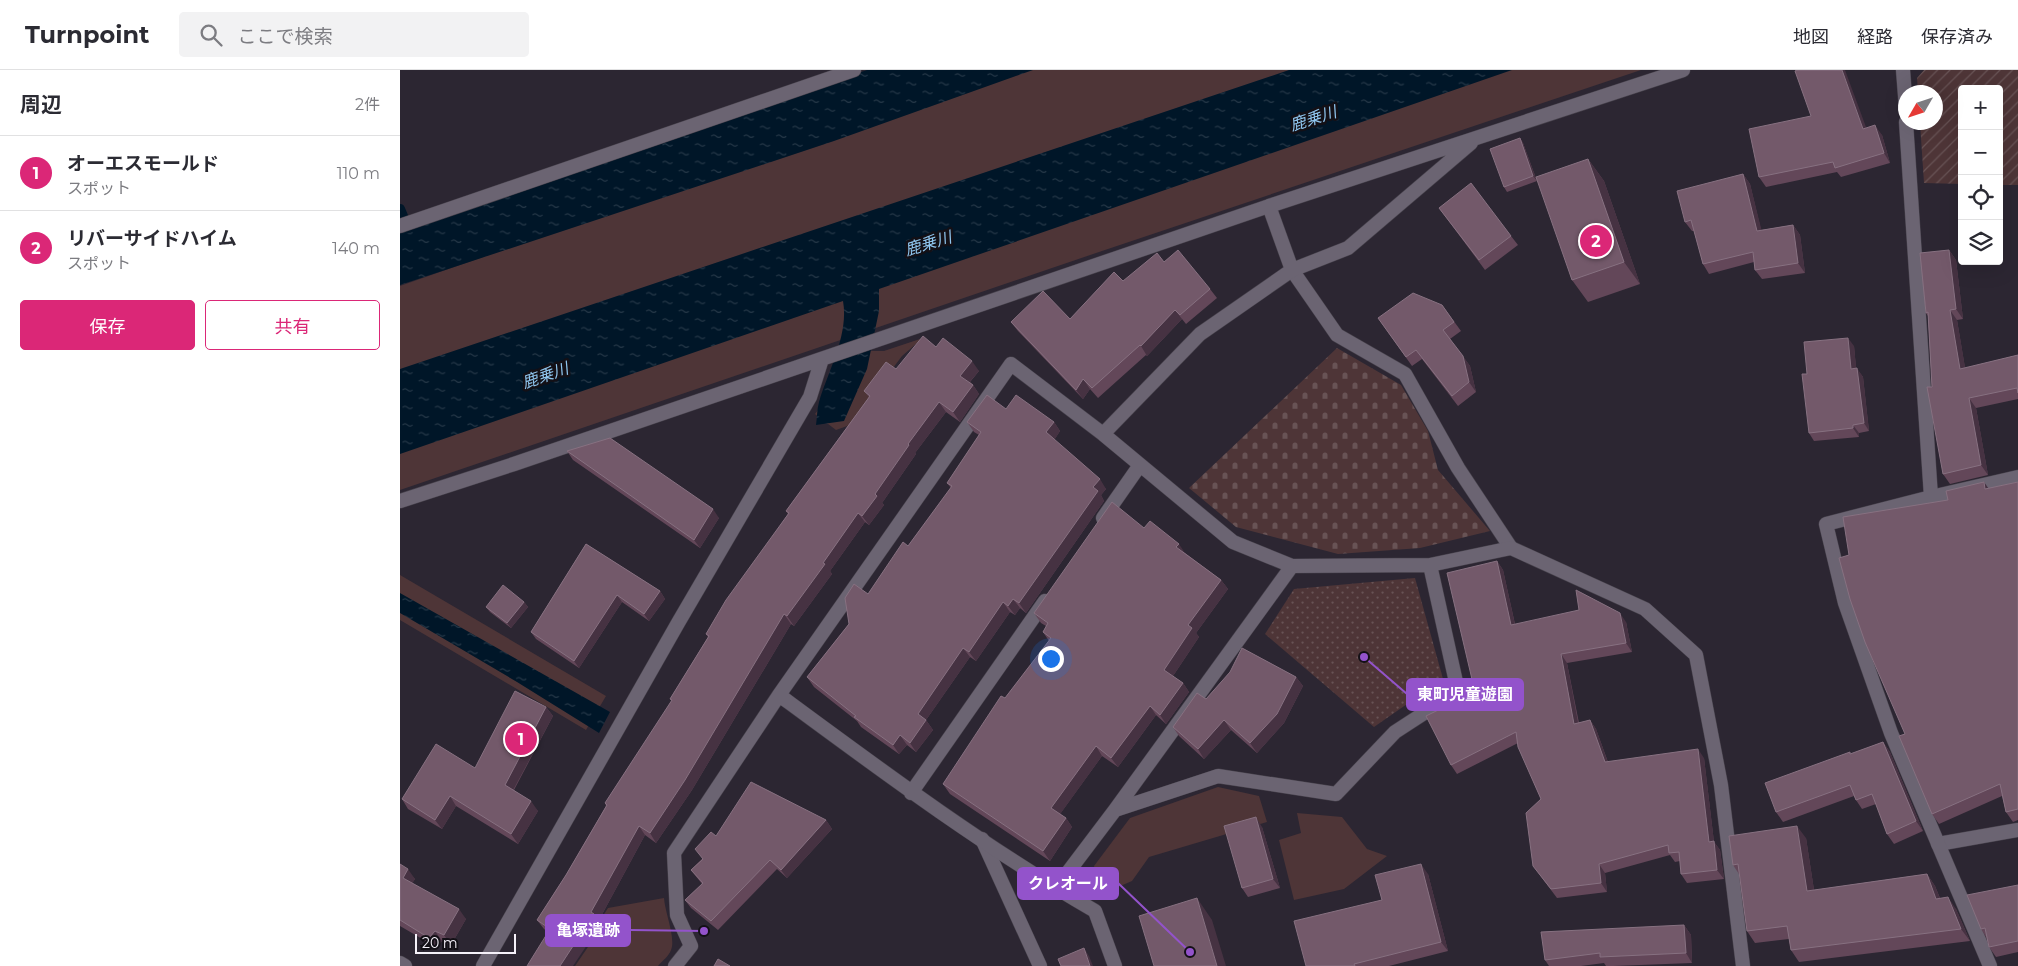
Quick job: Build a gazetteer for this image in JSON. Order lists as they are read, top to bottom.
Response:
{
  "water": ["鹿乗川"],
  "places": ["東町児童遊園", "亀塚遺跡", "クレオール"],
  "scale_bar": "20 m",
  "north": "bottom left",
  "page": {
    "header": "Turnpoint",
    "search": "ここで検索",
    "nav": ["地図", "経路", "保存済み"],
    "heading": ["周辺", "2件"],
    "map_buttons": ["+", "−"],
    "list": [
      {
        "mark": "1",
        "name": "オーエスモールド",
        "note": "スポット",
        "value": "110 m"
      },
      {
        "mark": "2",
        "name": "リバーサイドハイム",
        "note": "スポット",
        "value": "140 m"
      }
    ],
    "pins": ["2", "1"],
    "buttons": ["保存", "共有"],
    "scale": "20 m"
  }
}
